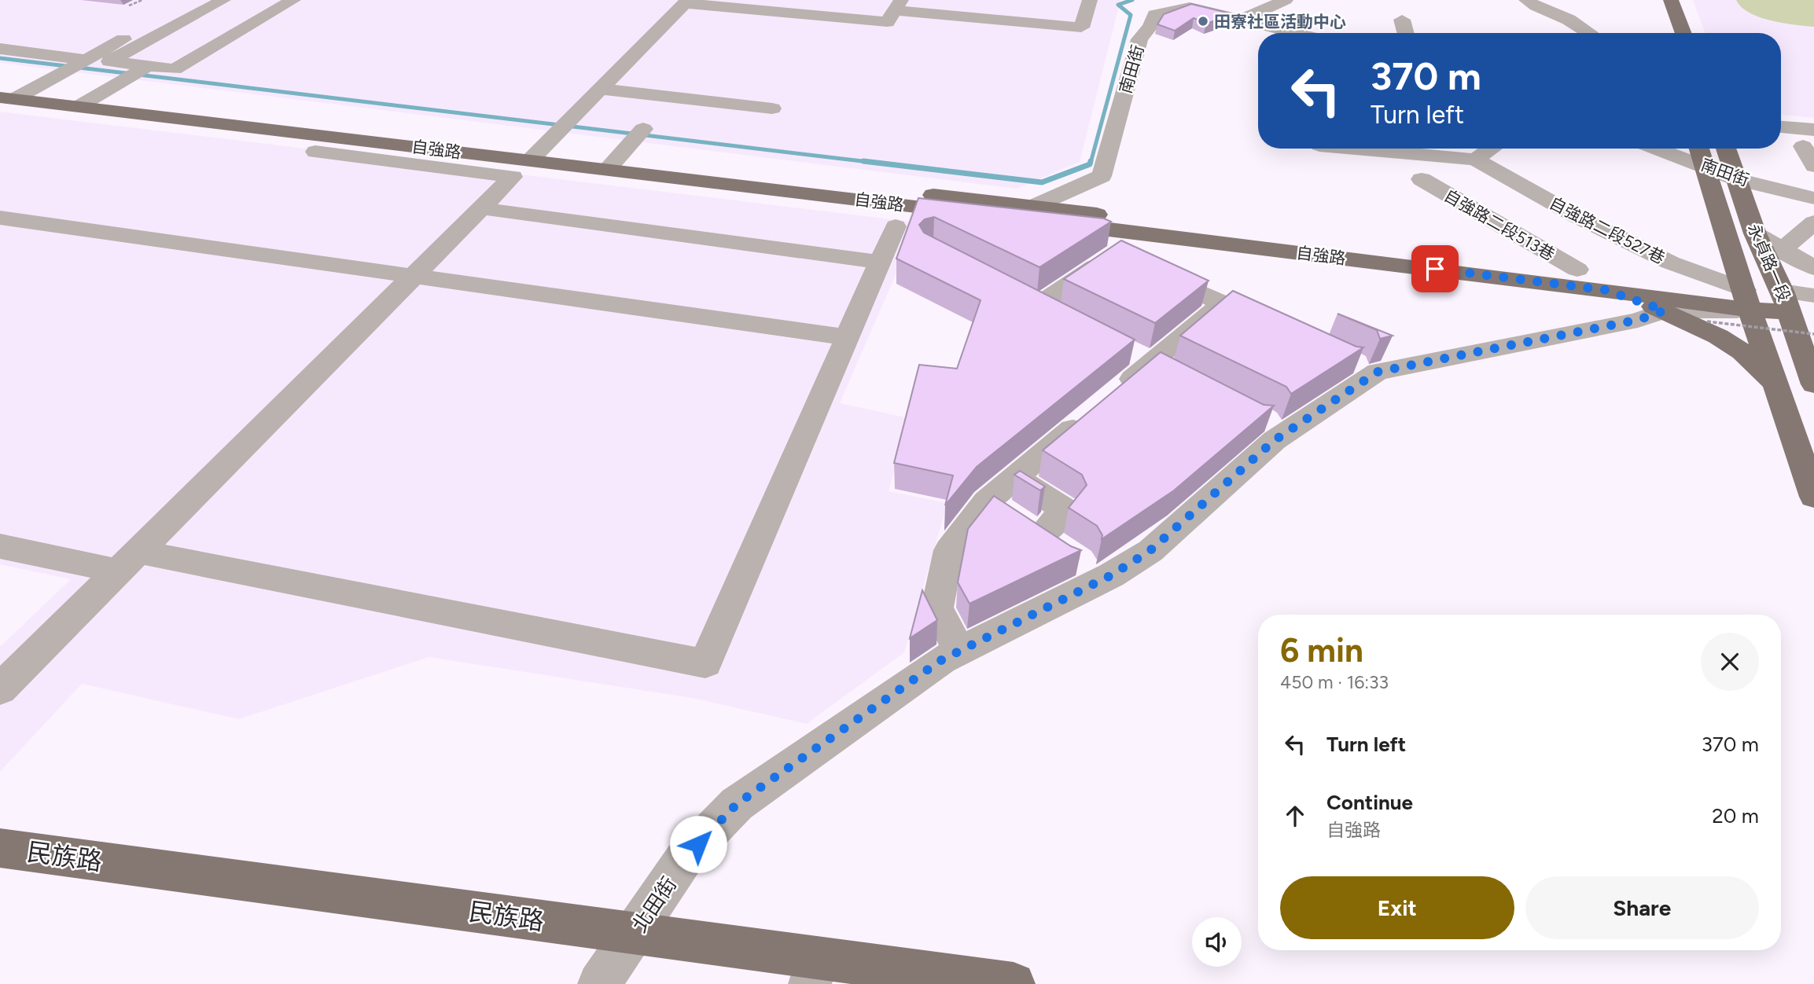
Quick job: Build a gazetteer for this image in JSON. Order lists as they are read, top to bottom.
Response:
{
  "streets": {
    "main road": ["自強路", "永貞路一段", "民族路"],
    "street": [
      "南田街",
      "自強路二段513巷",
      "自強路二段527巷",
      "北田街"
    ]
  },
  "crossings": [
    ["南田街", "自強路"],
    ["南田街", "永貞路一段"],
    ["自強路", "自強路二段513巷"],
    ["自強路", "自強路二段527巷"],
    ["自強路", "永貞路一段"],
    ["自強路", "北田街"],
    ["自強路二段527巷", "永貞路一段"],
    ["自強路二段527巷", "北田街"],
    ["永貞路一段", "北田街"],
    ["民族路", "北田街"]
  ],
  "places": ["田寮社區活動中心"],
  "page": {
    "turn": ["370 m", "Turn left"],
    "heading": ["6 min", "450 m · 16:33"],
    "list": [
      {
        "name": "Turn left",
        "value": "370 m"
      },
      {
        "name": "Continue",
        "note": "自強路",
        "value": "20 m"
      }
    ],
    "buttons": ["Exit", "Share"]
  }
}
